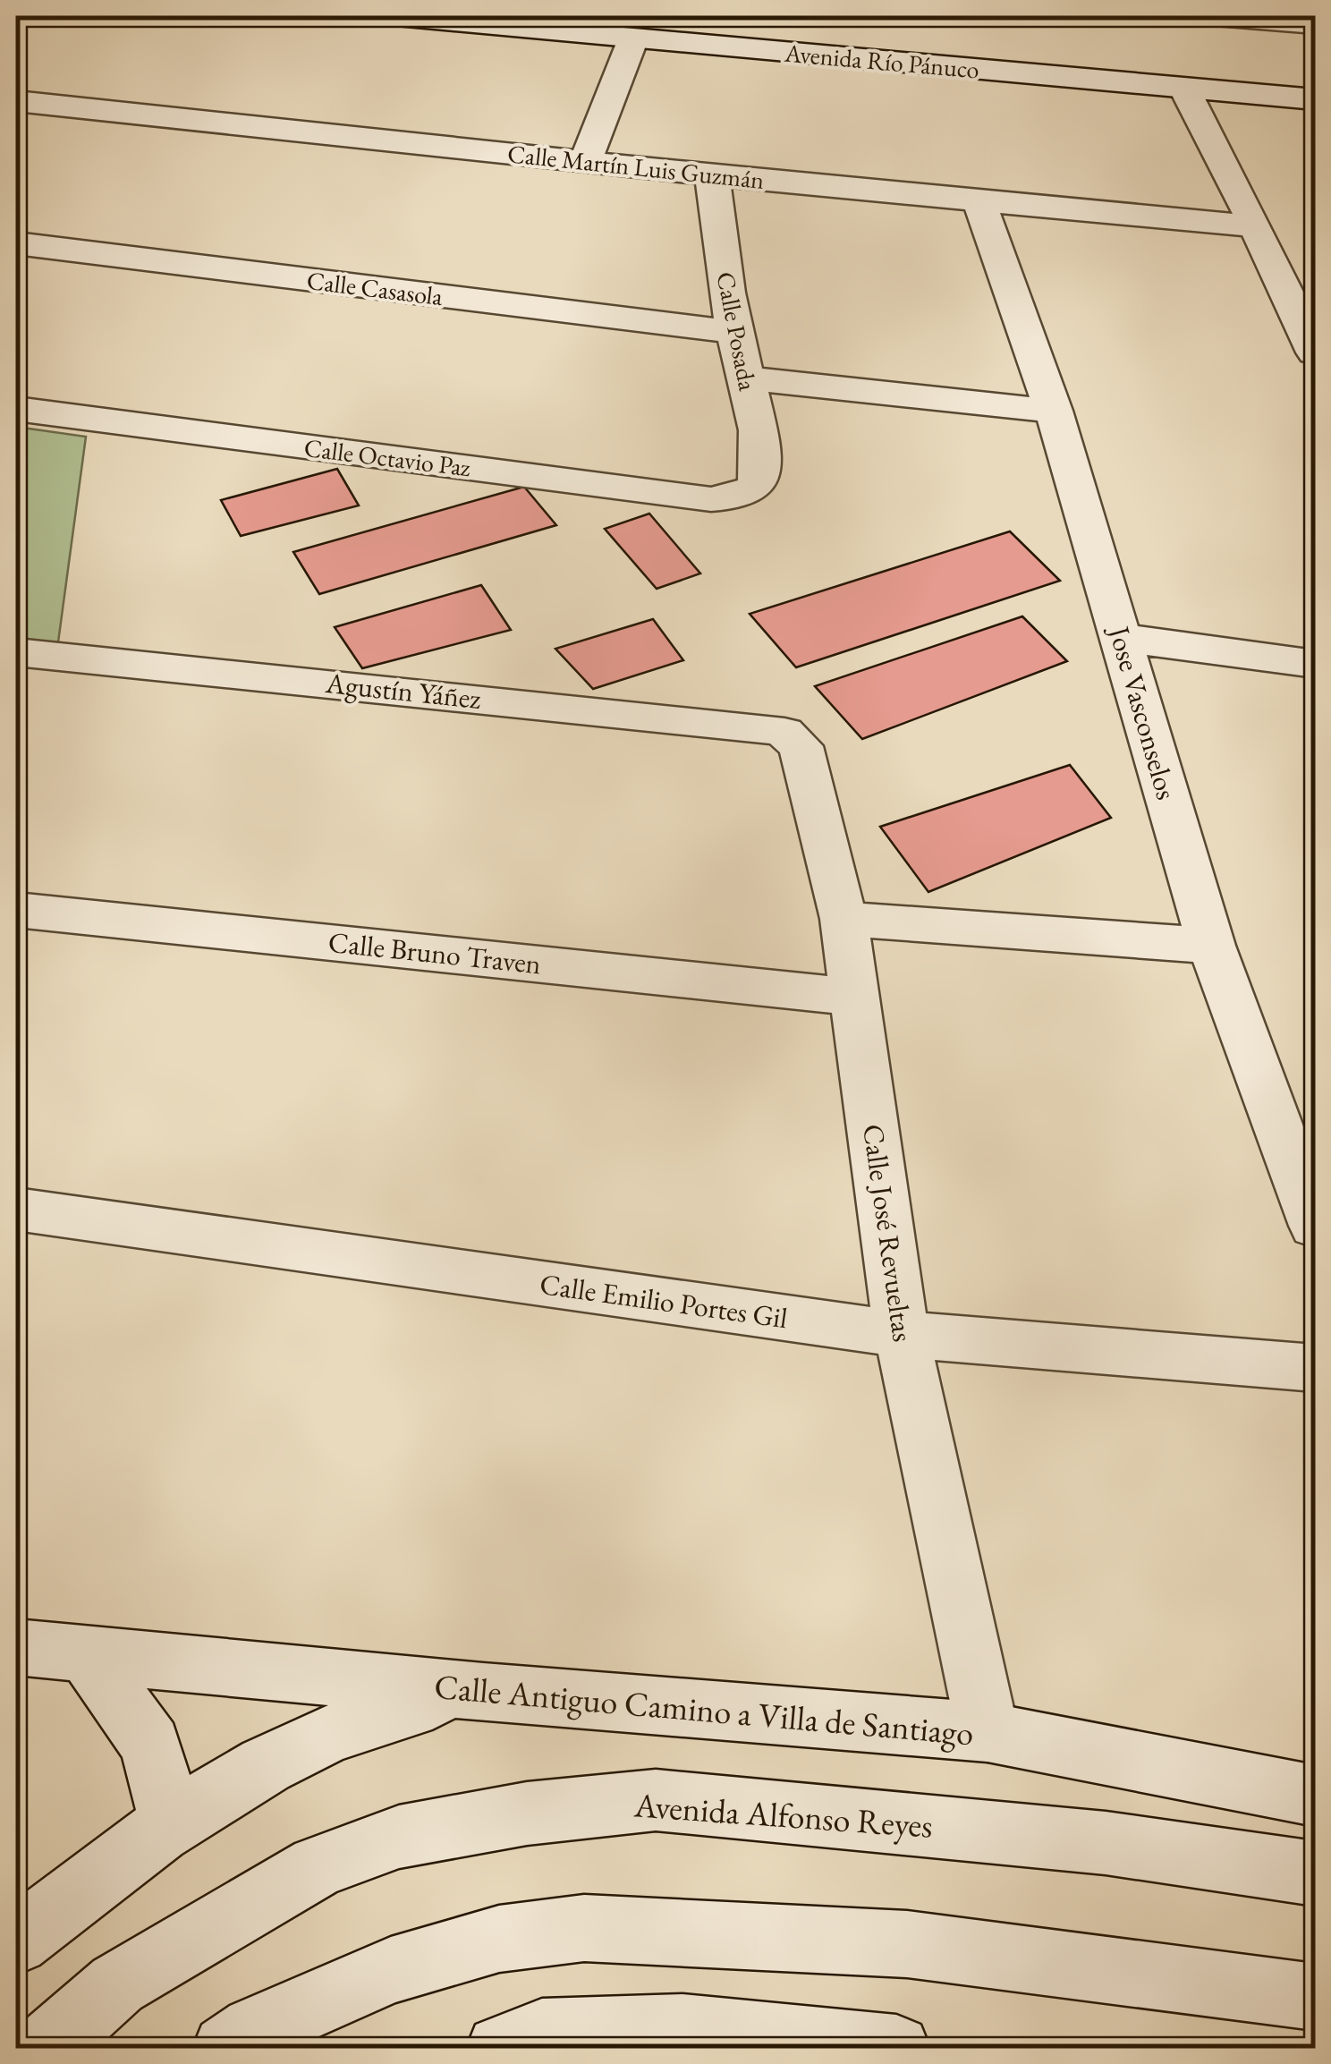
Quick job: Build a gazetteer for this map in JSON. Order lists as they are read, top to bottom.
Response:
{
  "streets": {
    "street": [
      "Avenida Río Pánuco",
      "Calle Martín Luis Guzmán",
      "Calle Casasola",
      "Calle Posada",
      "Calle Octavio Paz",
      "Agustín Yáñez",
      "Jose Vasconselos",
      "Calle Bruno Traven",
      "Calle José Revueltas",
      "Calle Emilio Portes Gil",
      "Calle Antiguo Camino a Villa de Santiago",
      "Avenida Alfonso Reyes"
    ]
  },
  "crossings": [
    ["Calle Martín Luis Guzmán", "Calle Posada"],
    ["Calle Martín Luis Guzmán", "Jose Vasconselos"],
    ["Calle Casasola", "Calle Posada"],
    ["Calle Posada", "Calle Octavio Paz"],
    ["Agustín Yáñez", "Calle José Revueltas"],
    ["Calle Bruno Traven", "Calle José Revueltas"],
    ["Calle José Revueltas", "Calle Emilio Portes Gil"],
    ["Calle José Revueltas", "Calle Antiguo Camino a Villa de Santiago"]
  ]
}
